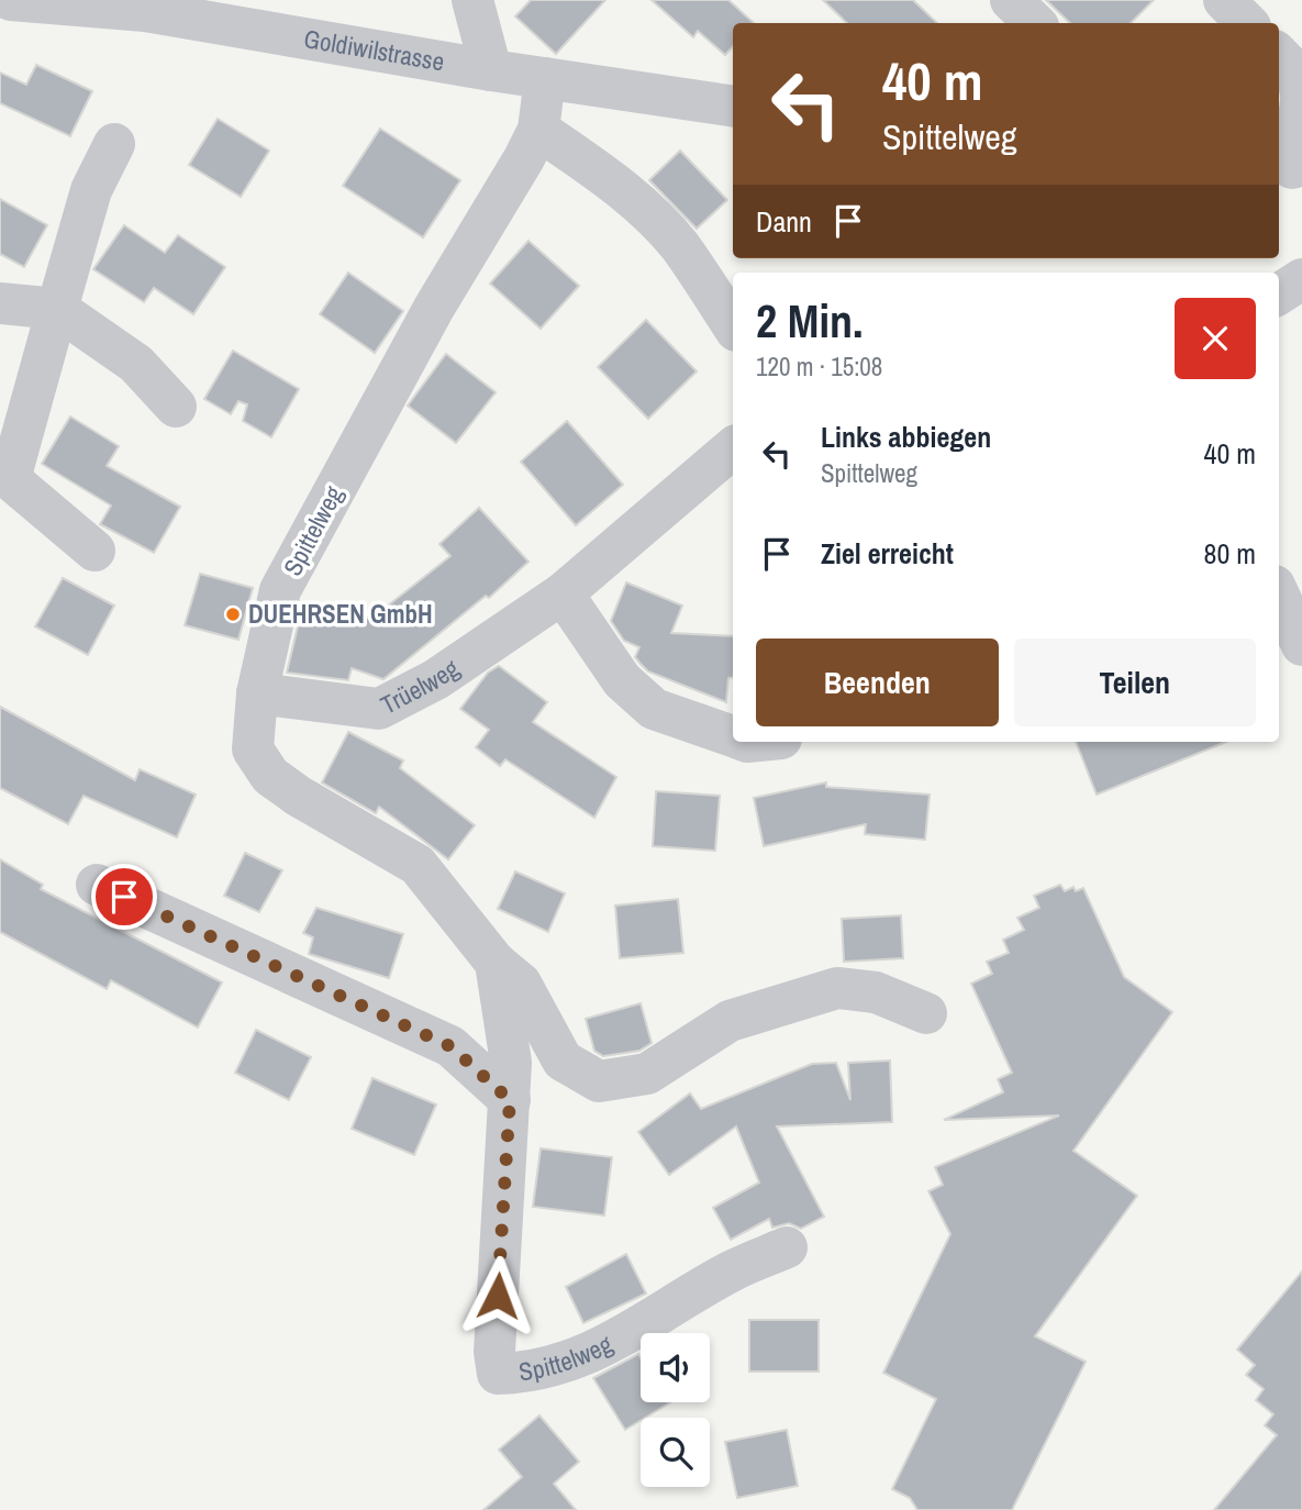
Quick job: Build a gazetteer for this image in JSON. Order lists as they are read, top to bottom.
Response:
{
  "streets": {
    "street": ["Goldiwilstrasse", "Spittelweg", "Trüelweg"]
  },
  "crossings": [
    ["Goldiwilstrasse", "Spittelweg"],
    ["Spittelweg", "Trüelweg"]
  ],
  "places": ["DUEHRSEN GmbH"],
  "page": {
    "turn": ["40 m", "Spittelweg"],
    "then": "Dann",
    "heading": ["2 Min.", "120 m · 15:08"],
    "list": [
      {
        "name": "Links abbiegen",
        "note": "Spittelweg",
        "value": "40 m"
      },
      {
        "name": "Ziel erreicht",
        "value": "80 m"
      }
    ],
    "buttons": ["Beenden", "Teilen"]
  }
}
